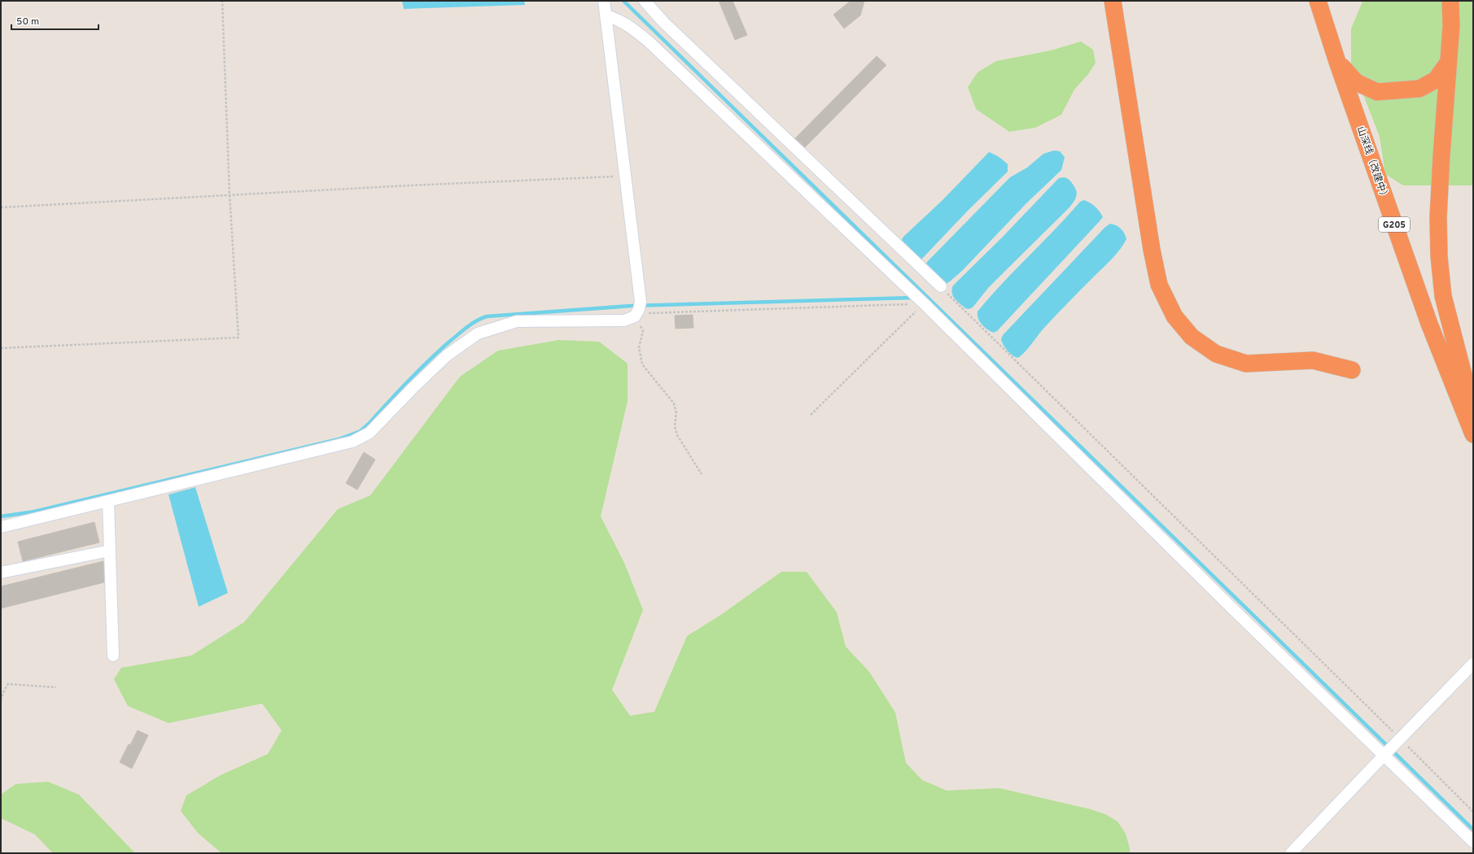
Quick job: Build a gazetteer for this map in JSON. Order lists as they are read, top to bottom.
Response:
{
  "streets": {
    "highway": ["山深线（改建中）", "G205"]
  },
  "scale_bar": "50 m"
}
